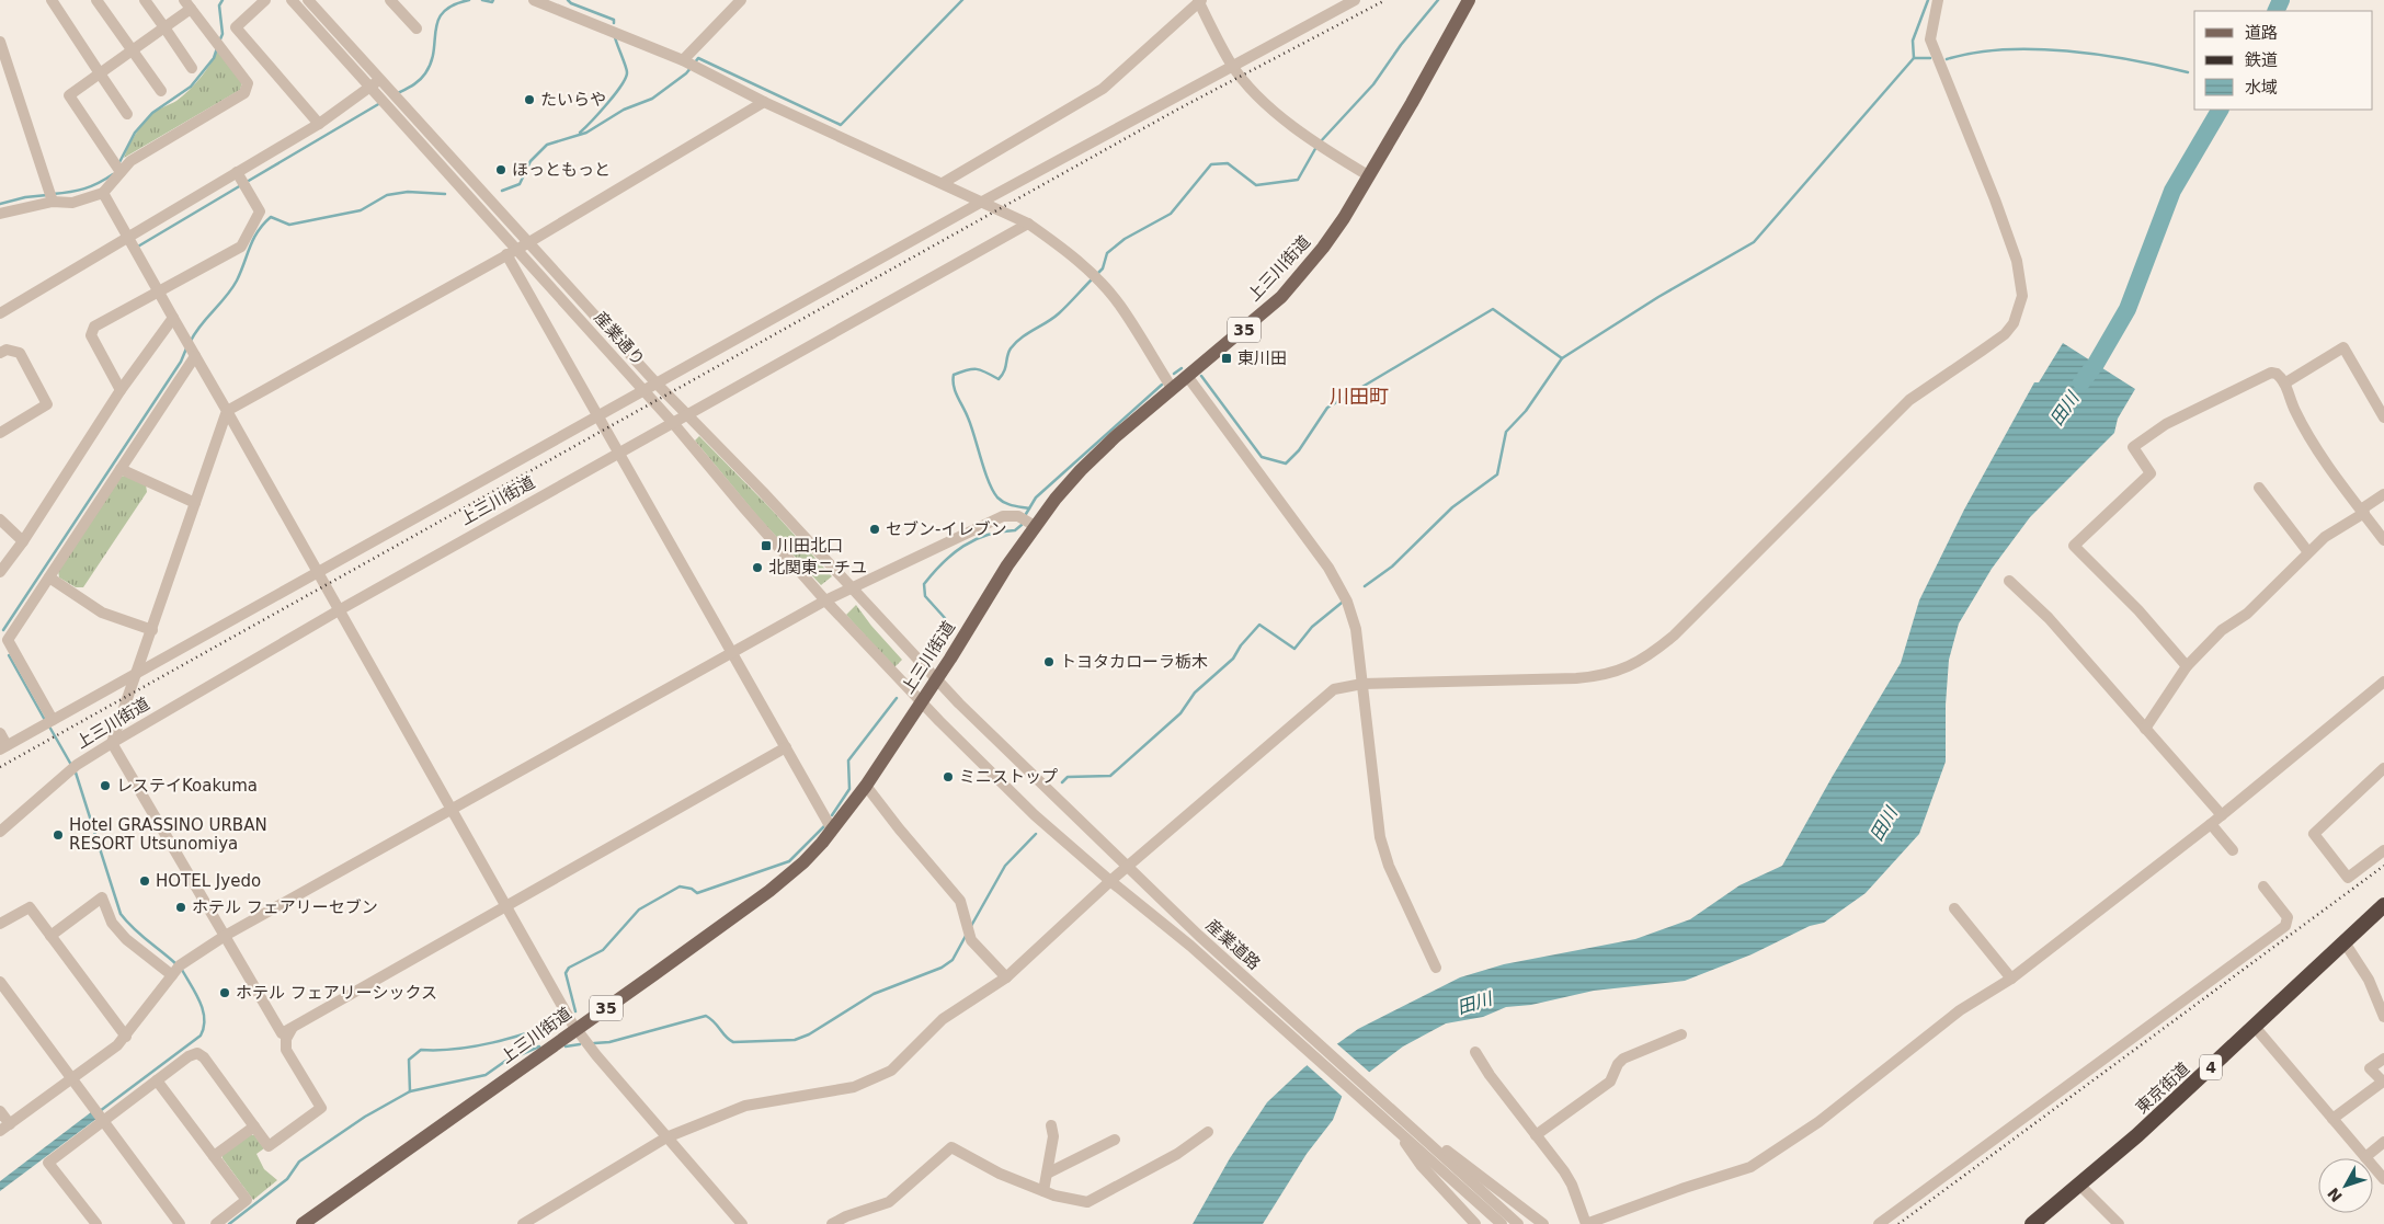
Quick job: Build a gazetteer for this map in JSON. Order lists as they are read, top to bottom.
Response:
{
  "streets": {
    "highway": ["4", "東京街道"],
    "main road": ["上三川街道", "35"],
    "street": ["産業通り", "産業道路"]
  },
  "crossings": [
    ["上三川街道", "産業通り"],
    ["上三川街道", "産業道路"],
    ["産業通り", "産業道路"]
  ],
  "districts": ["川田町"],
  "water": ["田川"],
  "places": {
    "other": [
      "たいらや",
      "ほっともっと",
      "セブン-イレブン",
      "北関東ニチユ",
      "トヨタカローラ栃木",
      "ミニストップ",
      "レステイKoakuma",
      "Hotel GRASSINO URBAN RESORT Utsunomiya",
      "HOTEL Jyedo",
      "ホテル フェアリーセブン",
      "ホテル フェアリーシックス"
    ],
    "transit": ["東川田", "川田北口"]
  },
  "legend": ["道路", "鉄道", "水域"],
  "north": "bottom left"
}
